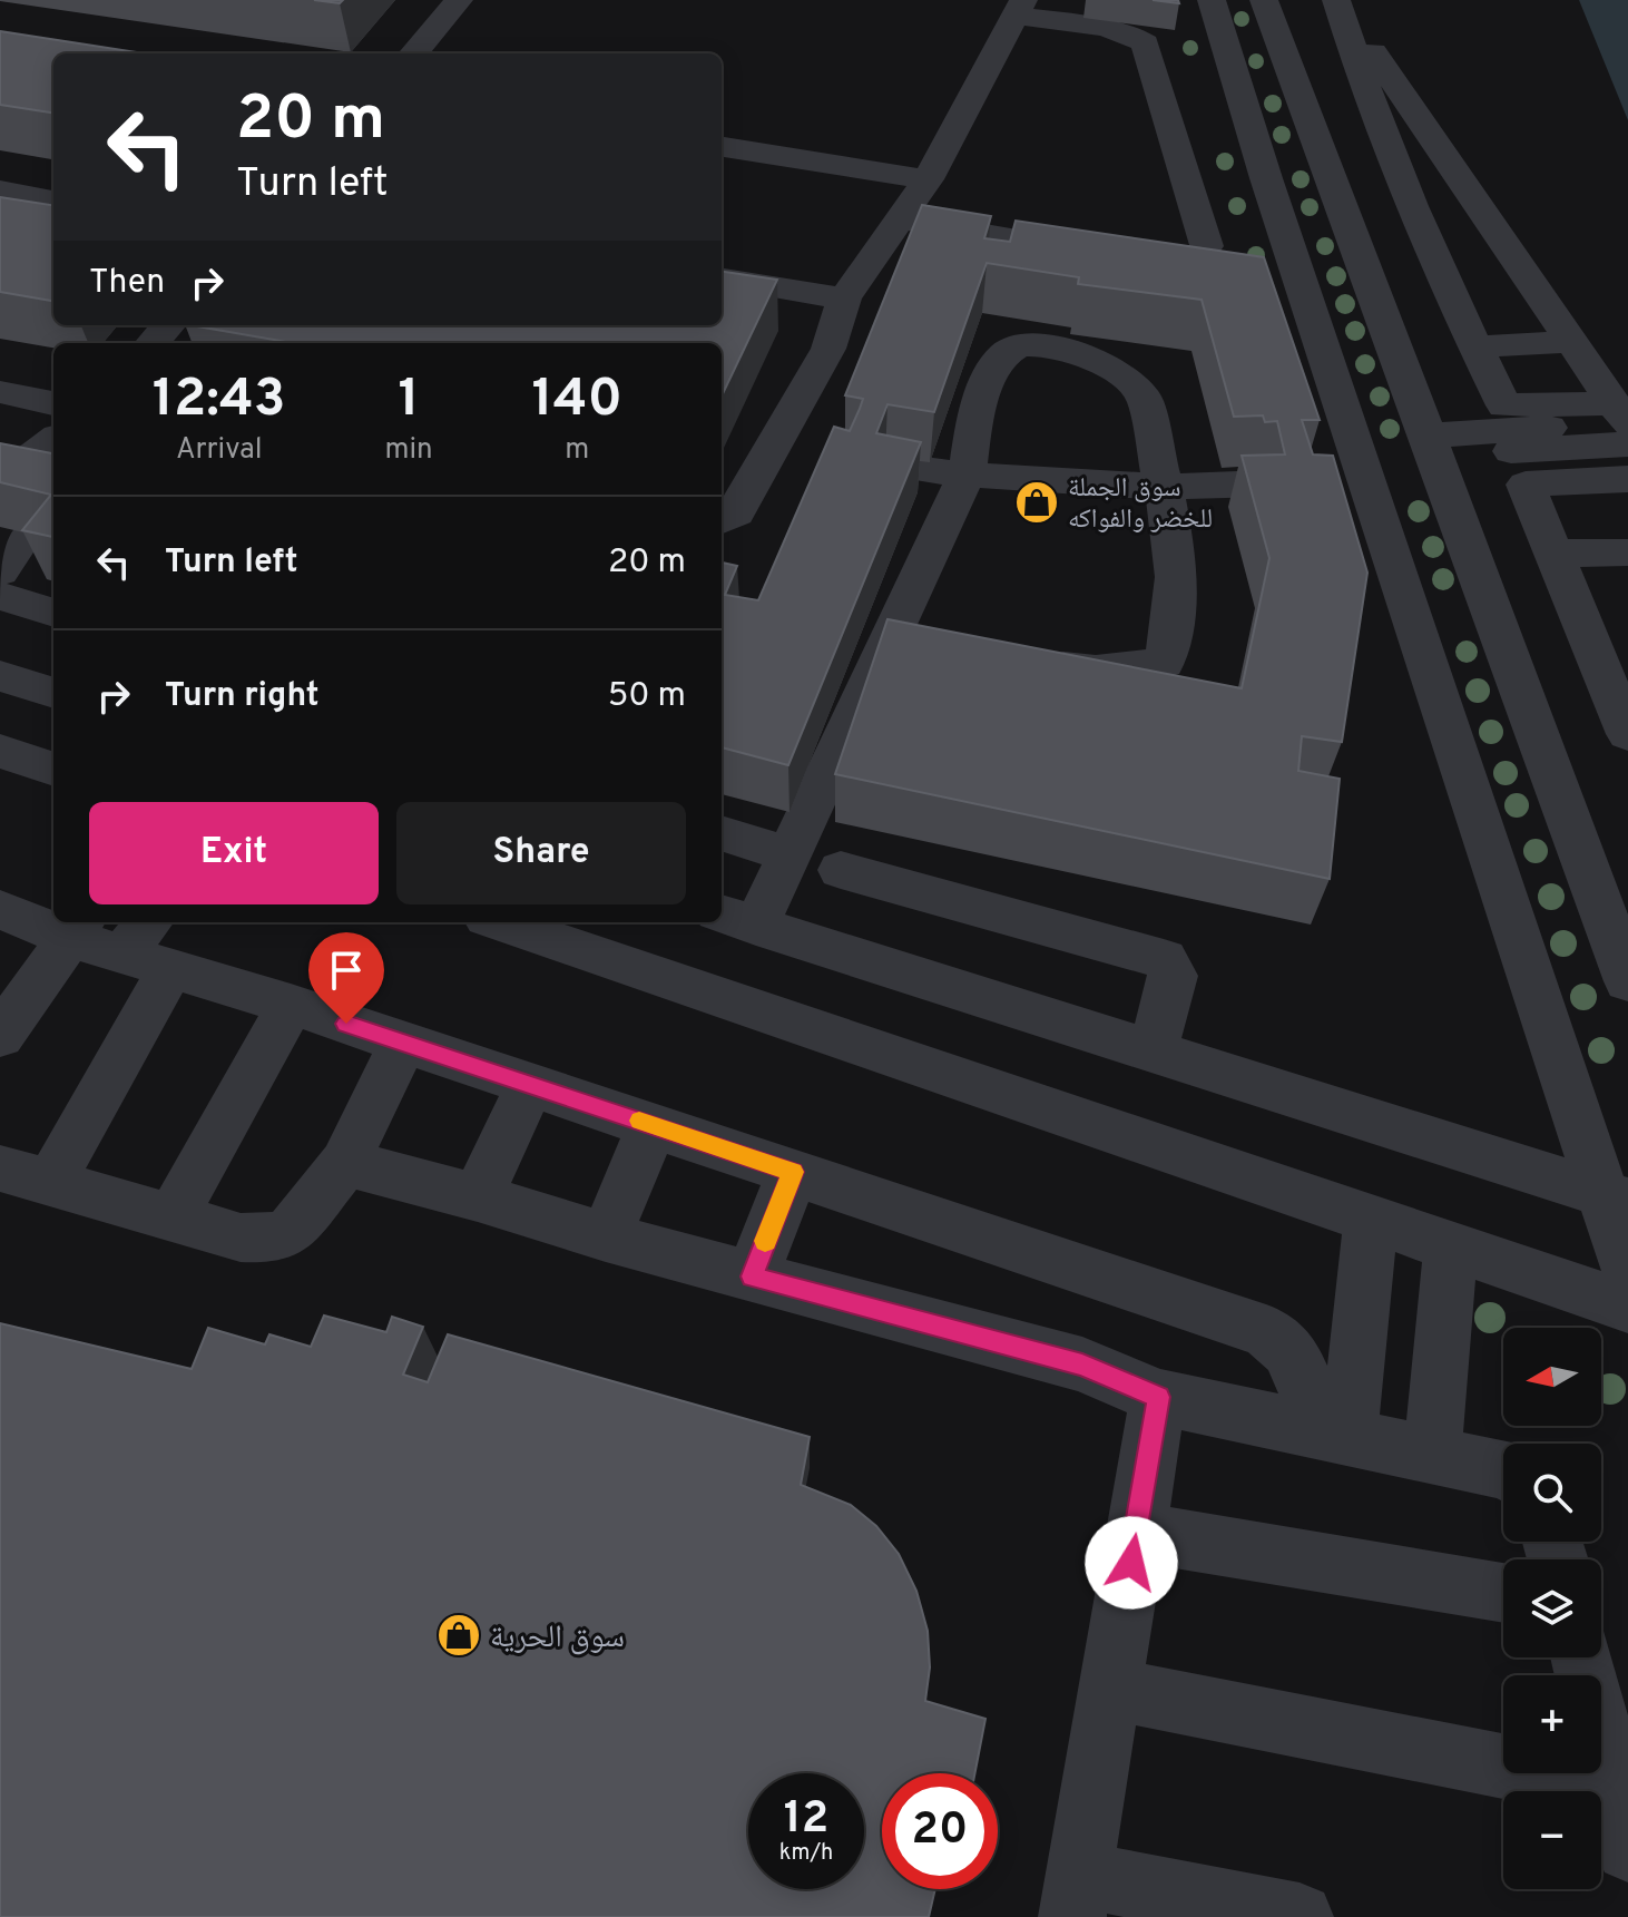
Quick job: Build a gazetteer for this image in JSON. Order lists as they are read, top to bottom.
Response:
{
  "places": {
    "shop": ["سوق الجملة للخضر والفواكه", "سوق الحرية"]
  },
  "north": "left",
  "page": {
    "turn": ["20 m", "Turn left"],
    "then": "Then",
    "eta": [
      "12:43",
      "Arrival",
      "1",
      "min",
      "140",
      "m"
    ],
    "list": [
      {
        "name": "Turn left",
        "value": "20 m"
      },
      {
        "name": "Turn right",
        "value": "50 m"
      }
    ],
    "buttons": ["Exit", "Share"],
    "map_buttons": ["+", "−"],
    "speed": "12 km/h",
    "limit": "20"
  }
}
